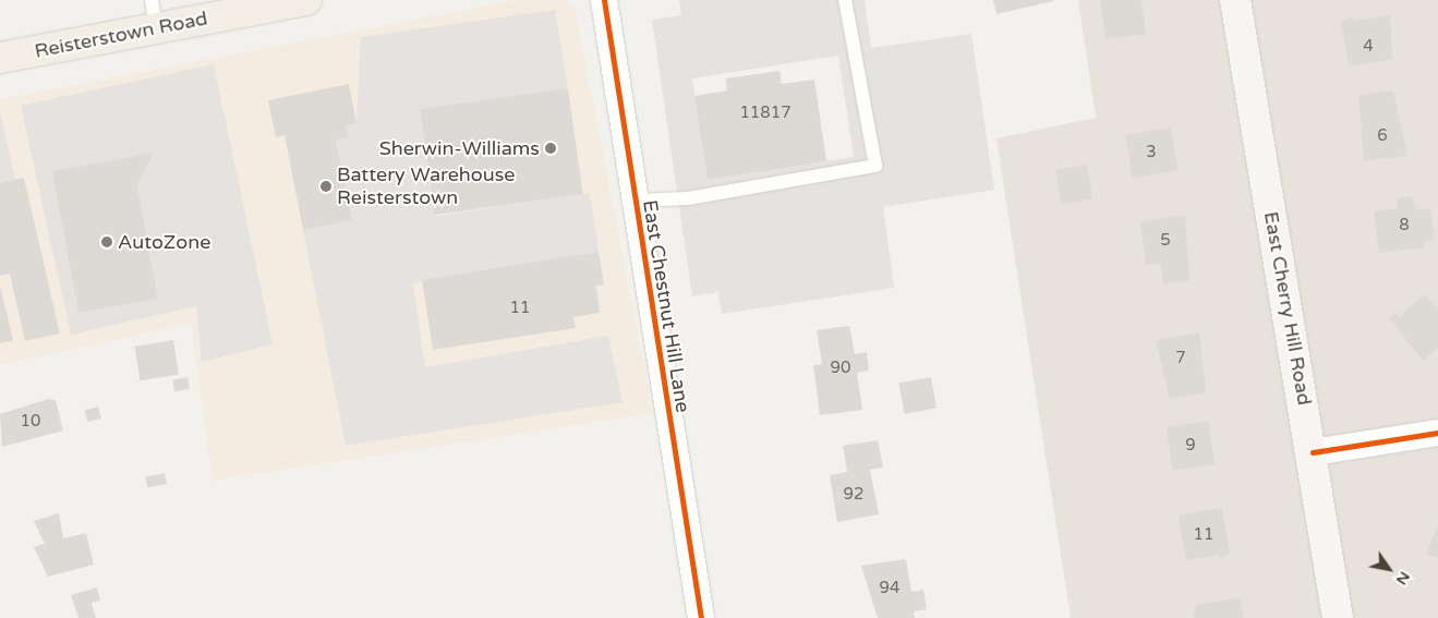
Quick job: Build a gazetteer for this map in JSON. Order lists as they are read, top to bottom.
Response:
{
  "streets": {
    "main road": ["Reisterstown Road", "East Cherry Hill Road"],
    "street": ["East Chestnut Hill Lane"]
  },
  "places": ["Sherwin-Williams", "Battery Warehouse Reisterstown", "AutoZone"],
  "house_numbers": [
    "4",
    "11817",
    "6",
    "3",
    "8",
    "5",
    "11",
    "7",
    "90",
    "10",
    "9",
    "92",
    "11",
    "94"
  ],
  "north": "bottom right"
}
